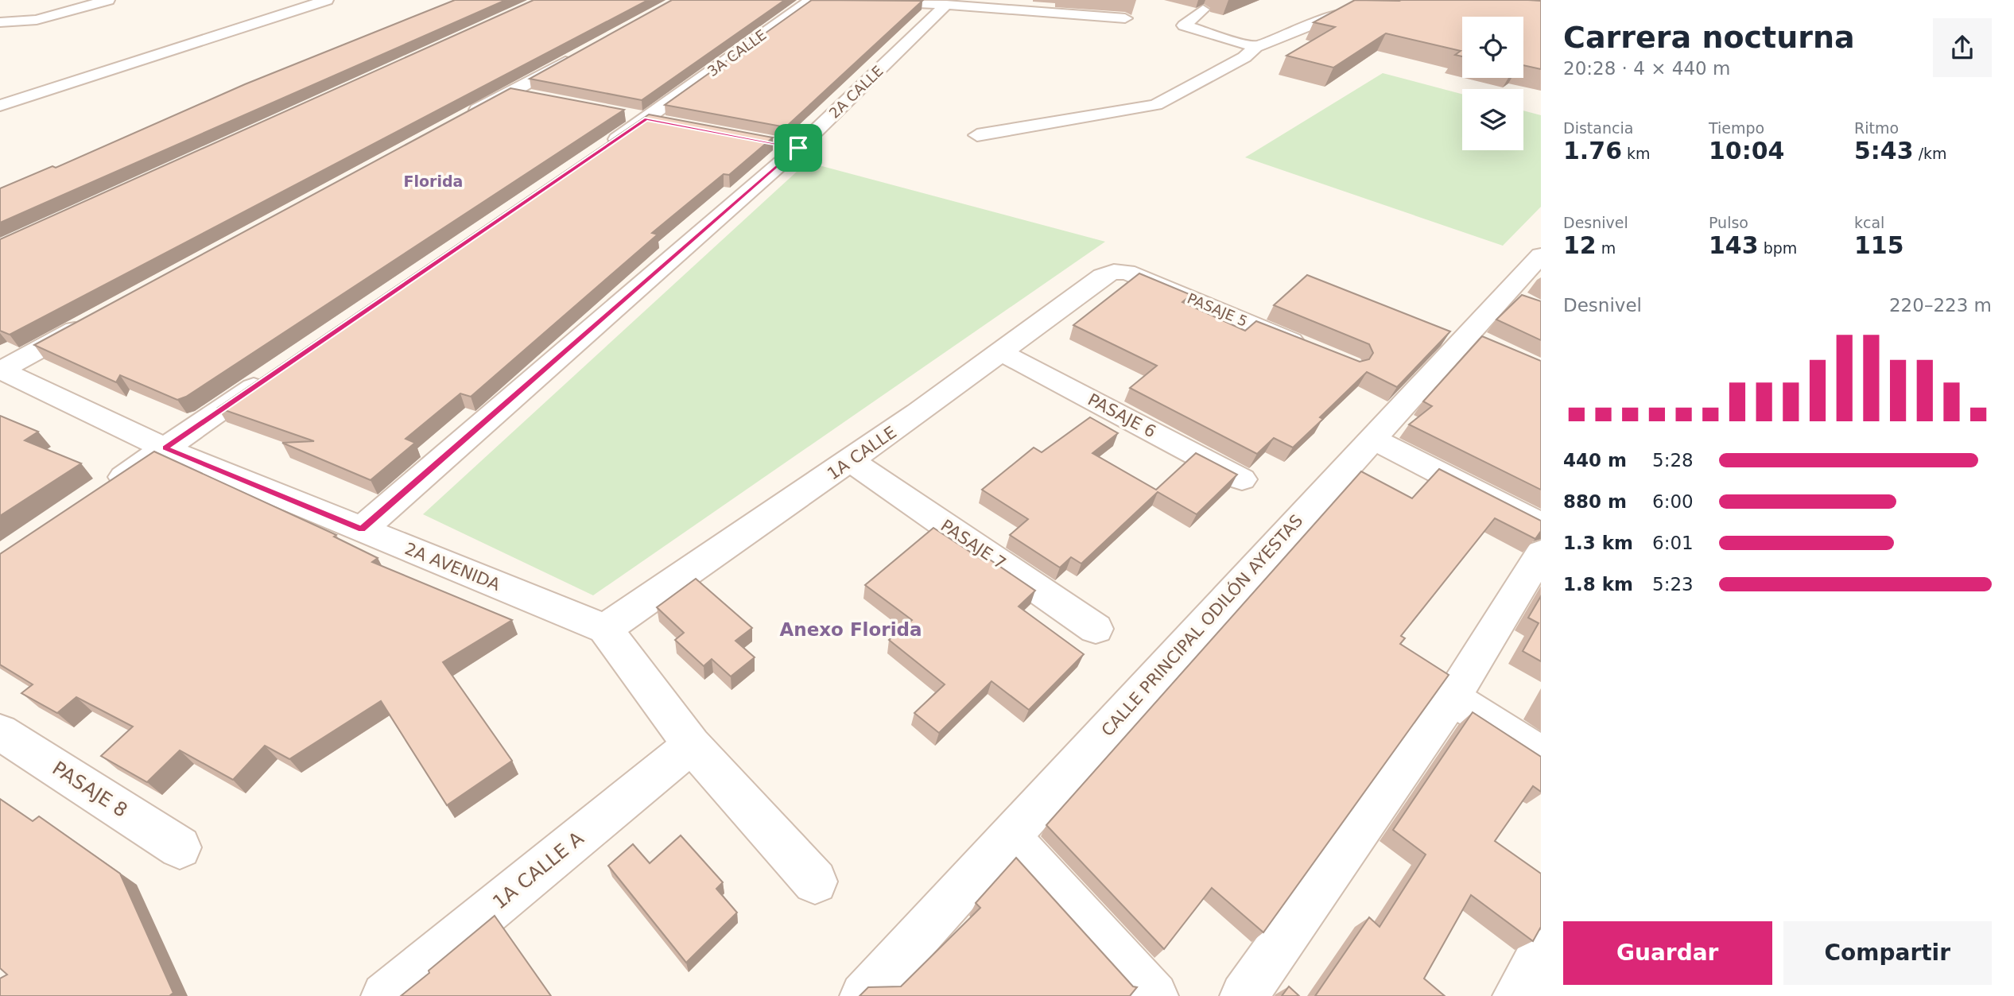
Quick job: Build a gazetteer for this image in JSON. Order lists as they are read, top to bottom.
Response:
{
  "streets": {
    "street": [
      "3A CALLE",
      "2A CALLE",
      "PASAJE 5",
      "PASAJE 6",
      "1A CALLE",
      "PASAJE 7",
      "2A AVENIDA",
      "CALLE PRINCIPAL ODILÓN AYESTAS",
      "PASAJE 8",
      "1A CALLE A"
    ]
  },
  "crossings": [
    ["2A CALLE", "2A AVENIDA"],
    ["PASAJE 5", "1A CALLE"],
    ["PASAJE 6", "1A CALLE"],
    ["1A CALLE", "PASAJE 7"],
    ["1A CALLE", "2A AVENIDA"]
  ],
  "districts": ["Florida", "Anexo Florida"],
  "page": {
    "heading": ["Carrera nocturna", "20:28 · 4 × 440 m"],
    "stats": [
      ["Distancia", "1.76 km"],
      ["Tiempo", "10:04"],
      ["Ritmo", "5:43 /km"],
      ["Desnivel", "12 m"],
      ["Pulso", "143 bpm"],
      ["kcal", "115"]
    ],
    "chart": ["Desnivel", "220–223 m"],
    "list": [
      {
        "name": "440 m",
        "note": "5:28"
      },
      {
        "name": "880 m",
        "note": "6:00"
      },
      {
        "name": "1.3 km",
        "note": "6:01"
      },
      {
        "name": "1.8 km",
        "note": "5:23"
      }
    ],
    "buttons": ["Guardar", "Compartir"]
  }
}
